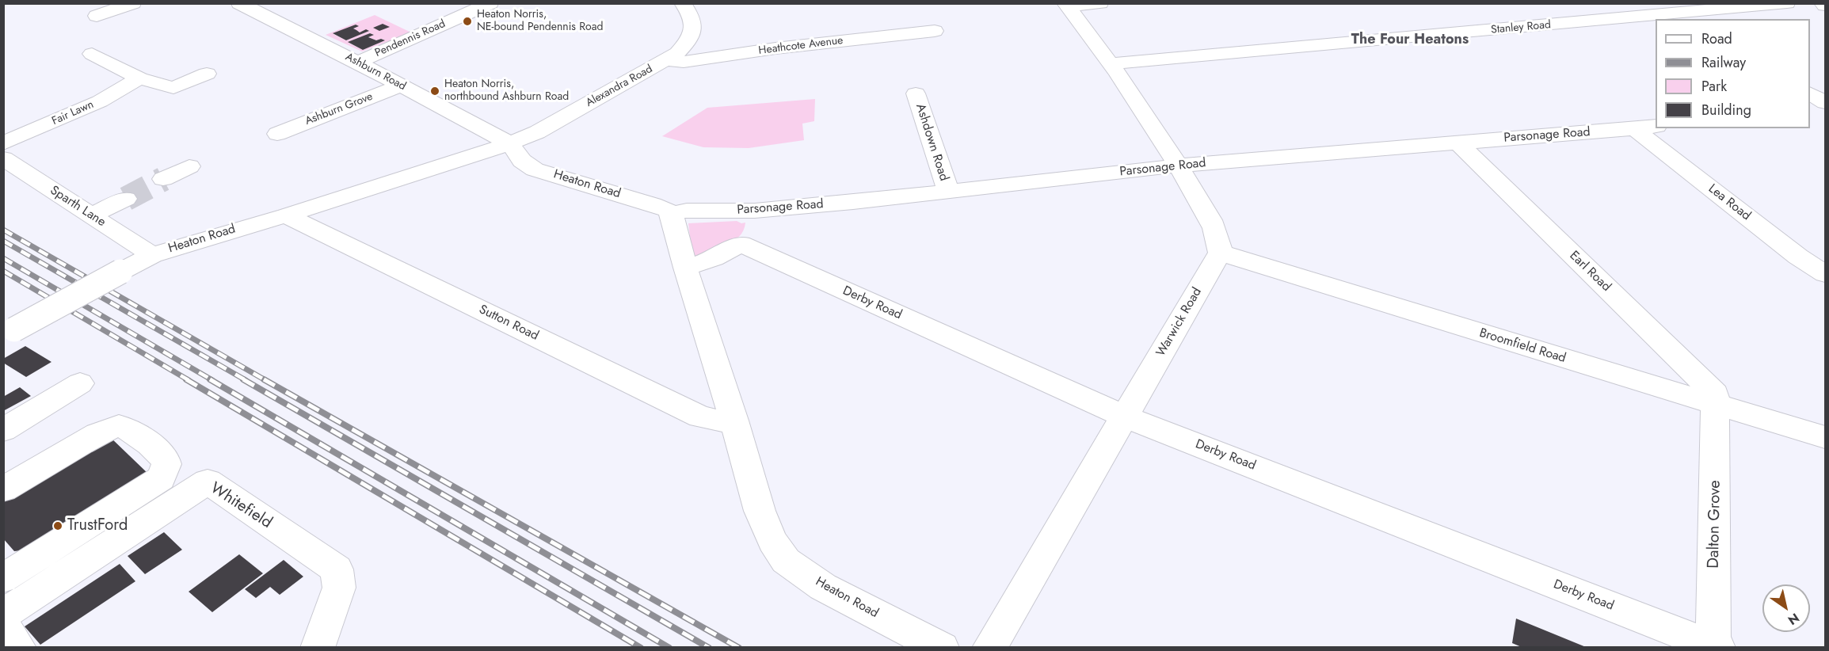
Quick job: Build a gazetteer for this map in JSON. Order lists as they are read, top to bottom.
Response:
{
  "streets": {
    "street": [
      "Stanley Road",
      "Pendennis Road",
      "Heathcote Avenue",
      "Ashburn Road",
      "Alexandra Road",
      "Ashburn Grove",
      "Fair Lawn",
      "Parsonage Road",
      "Ashdown Road",
      "Heaton Road",
      "Lea Road",
      "Sparth Lane",
      "Earl Road",
      "Derby Road",
      "Warwick Road",
      "Sutton Road",
      "Broomfield Road",
      "Whitefield",
      "Dalton Grove"
    ]
  },
  "crossings": [
    ["Pendennis Road", "Ashburn Road"],
    ["Heathcote Avenue", "Alexandra Road"],
    ["Ashburn Road", "Alexandra Road"],
    ["Ashburn Road", "Ashburn Grove"],
    ["Ashburn Road", "Heaton Road"],
    ["Alexandra Road", "Heaton Road"],
    ["Parsonage Road", "Ashdown Road"],
    ["Parsonage Road", "Heaton Road"],
    ["Parsonage Road", "Lea Road"],
    ["Parsonage Road", "Earl Road"],
    ["Heaton Road", "Sparth Lane"],
    ["Heaton Road", "Sutton Road"],
    ["Earl Road", "Broomfield Road"],
    ["Earl Road", "Dalton Grove"],
    ["Derby Road", "Warwick Road"],
    ["Derby Road", "Dalton Grove"],
    ["Warwick Road", "Broomfield Road"],
    ["Broomfield Road", "Dalton Grove"]
  ],
  "districts": ["The Four Heatons"],
  "places": ["Heaton Norris, NE-bound Pendennis Road", "Heaton Norris, northbound Ashburn Road", "TrustFord"],
  "legend": [
    "Road",
    "Railway",
    "Park",
    "Building"
  ],
  "north": "bottom right"
}
